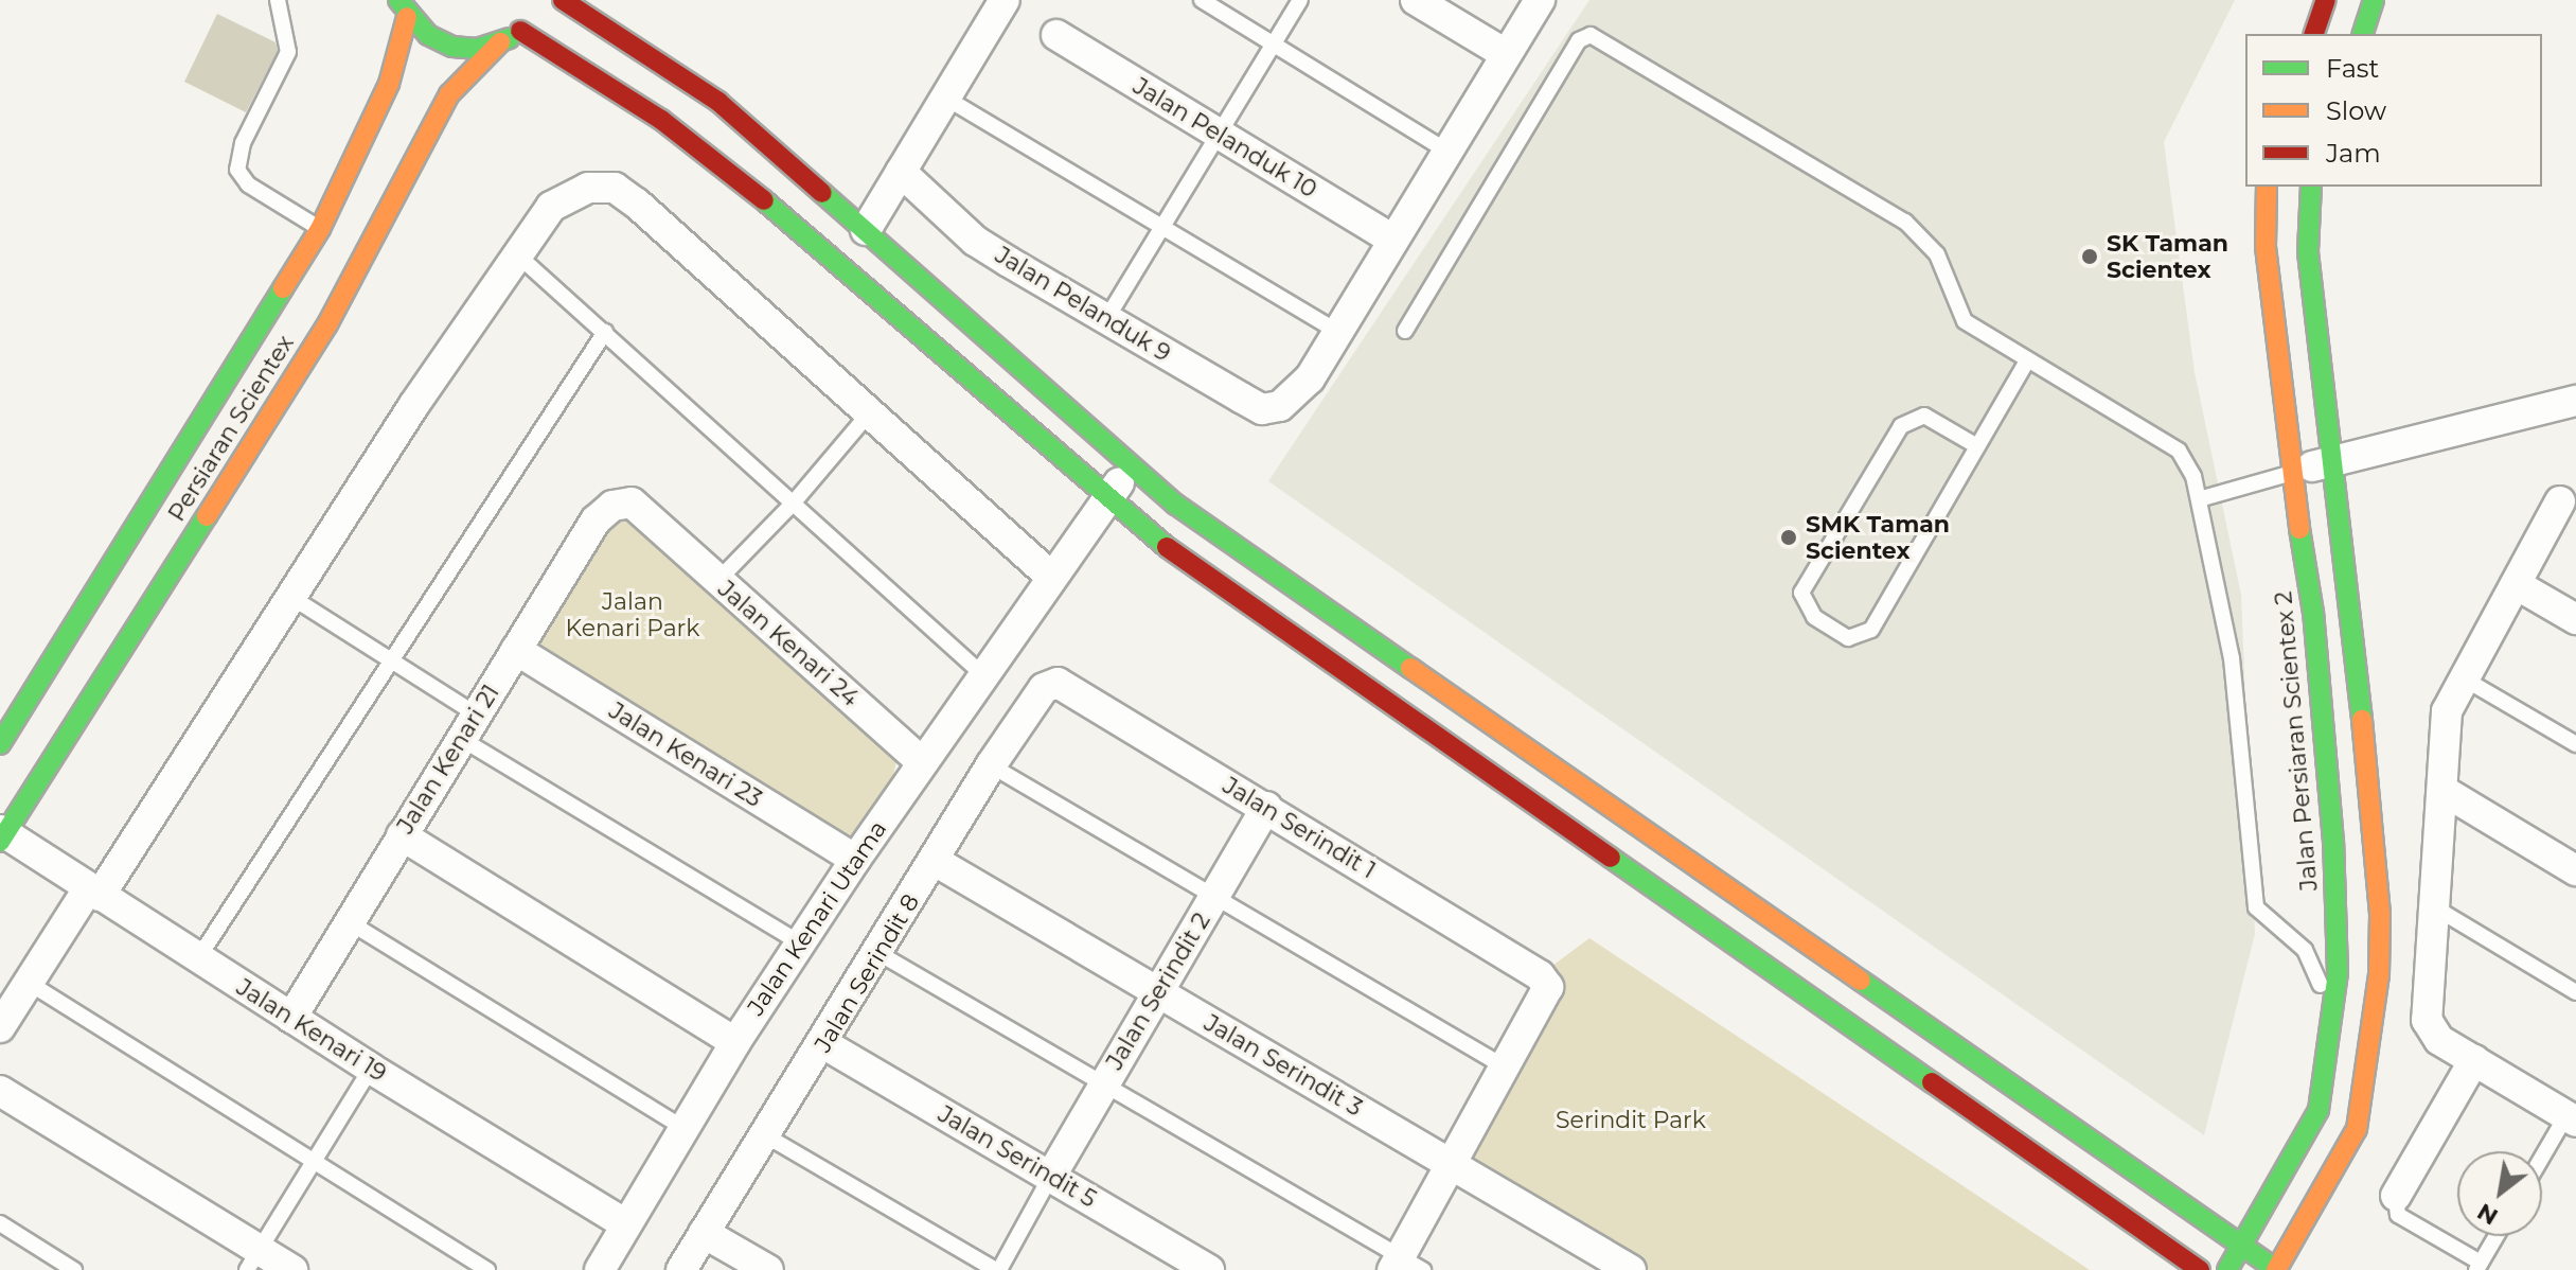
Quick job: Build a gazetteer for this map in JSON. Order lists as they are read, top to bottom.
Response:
{
  "streets": {
    "street": [
      "Jalan Pelanduk 10",
      "Jalan Pelanduk 9",
      "Persiaran Scientex",
      "Jalan Kenari 24",
      "Jalan Persiaran Scientex 2",
      "Jalan Kenari 23",
      "Jalan Kenari 21",
      "Jalan Serindit 1",
      "Jalan Kenari Utama",
      "Jalan Serindit 8",
      "Jalan Serindit 2",
      "Jalan Kenari 19",
      "Jalan Serindit 3",
      "Jalan Serindit 5"
    ]
  },
  "crossings": [
    ["Persiaran Scientex", "Jalan Kenari 19"],
    ["Jalan Kenari 24", "Jalan Kenari 21"],
    ["Jalan Kenari 24", "Jalan Kenari Utama"],
    ["Jalan Kenari 23", "Jalan Kenari 21"],
    ["Jalan Kenari 23", "Jalan Kenari Utama"],
    ["Jalan Kenari 21", "Jalan Kenari 19"],
    ["Jalan Serindit 1", "Jalan Serindit 8"],
    ["Jalan Serindit 1", "Jalan Serindit 2"],
    ["Jalan Kenari Utama", "Jalan Kenari 19"],
    ["Jalan Serindit 8", "Jalan Serindit 3"],
    ["Jalan Serindit 8", "Jalan Serindit 5"],
    ["Jalan Serindit 2", "Jalan Serindit 3"],
    ["Jalan Serindit 2", "Jalan Serindit 5"]
  ],
  "parks": ["Jalan Kenari Park", "Serindit Park"],
  "places": ["SK Taman Scientex", "SMK Taman Scientex"],
  "legend": ["Fast", "Slow", "Jam"],
  "north": "bottom left"
}
